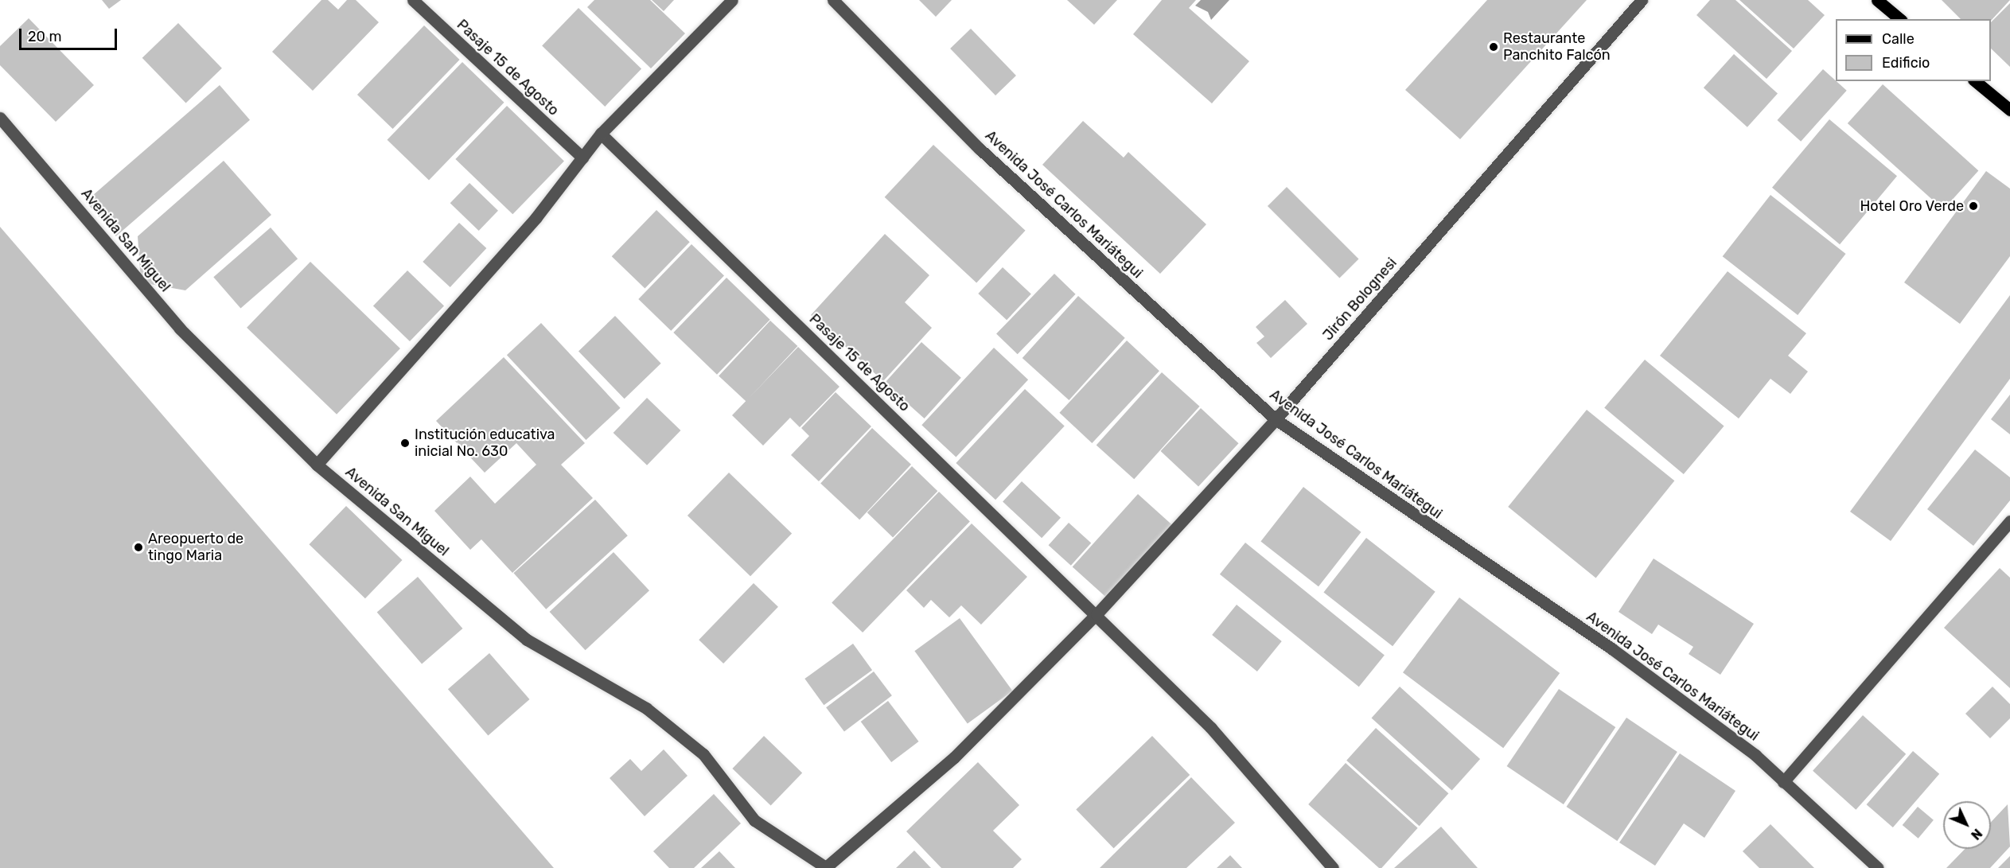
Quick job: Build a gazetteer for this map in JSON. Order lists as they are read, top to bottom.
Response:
{
  "streets": {
    "street": [
      "Pasaje 15 de Agosto",
      "Avenida José Carlos Mariátegui",
      "Avenida San Miguel",
      "Jirón Bolognesi"
    ]
  },
  "crossings": [
    ["Pasaje 15 de Agosto", "Jirón Bolognesi"],
    ["Avenida José Carlos Mariátegui", "Jirón Bolognesi"],
    ["Avenida San Miguel", "Jirón Bolognesi"]
  ],
  "places": [
    "Restaurante Panchito Falcón",
    "Hotel Oro Verde",
    "Institución educativa inicial No. 630",
    "Areopuerto de tingo Maria"
  ],
  "legend": ["Calle", "Edificio"],
  "scale_bar": "20 m",
  "north": "bottom right"
}
